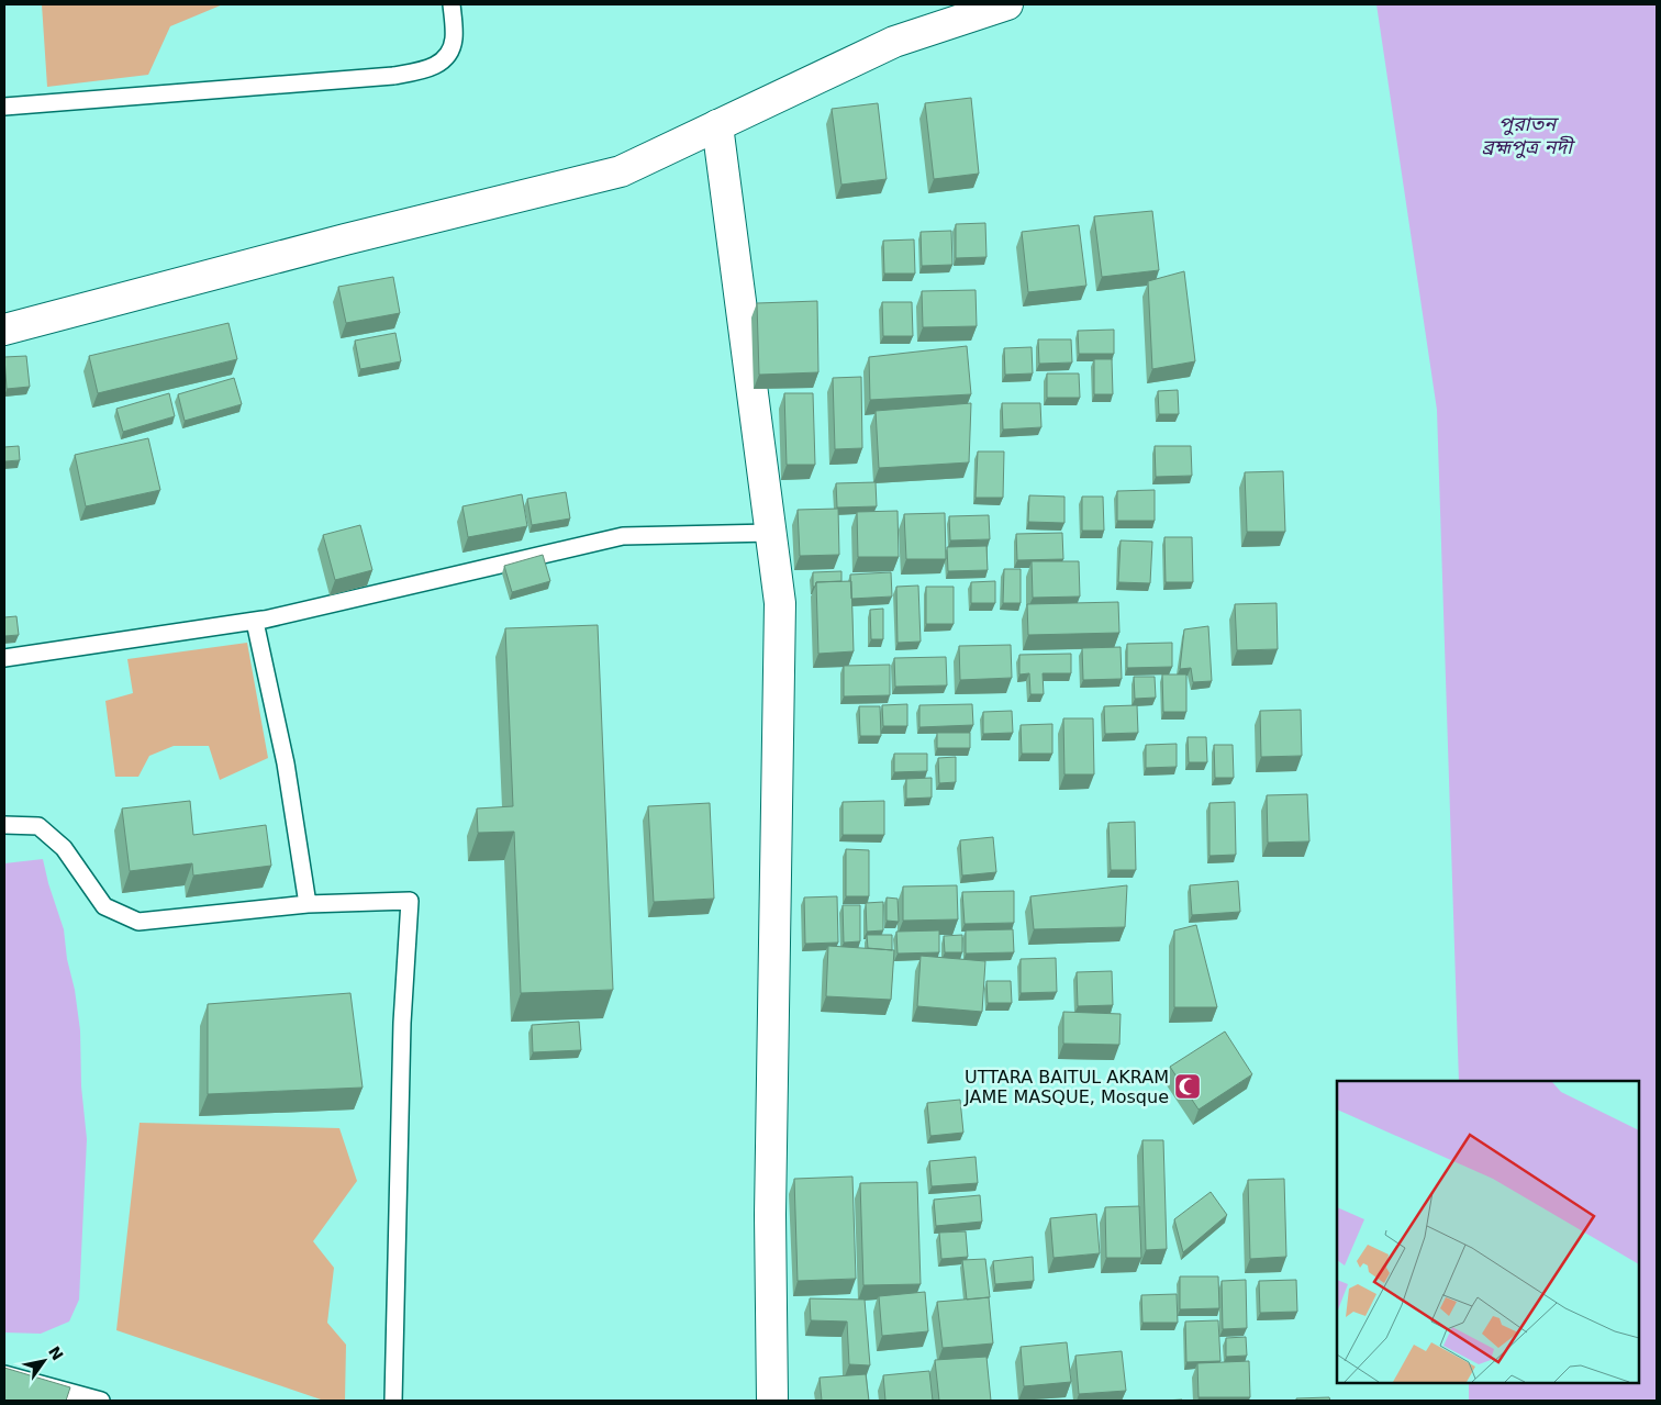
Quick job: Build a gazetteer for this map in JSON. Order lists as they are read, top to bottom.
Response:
{
  "water": ["পুরাতন ব্রহ্মপুত্র নদী"],
  "places": {
    "mosque": ["UTTARA BAITUL AKRAM JAME MASQUE, Mosque"]
  },
  "north": "top right"
}
